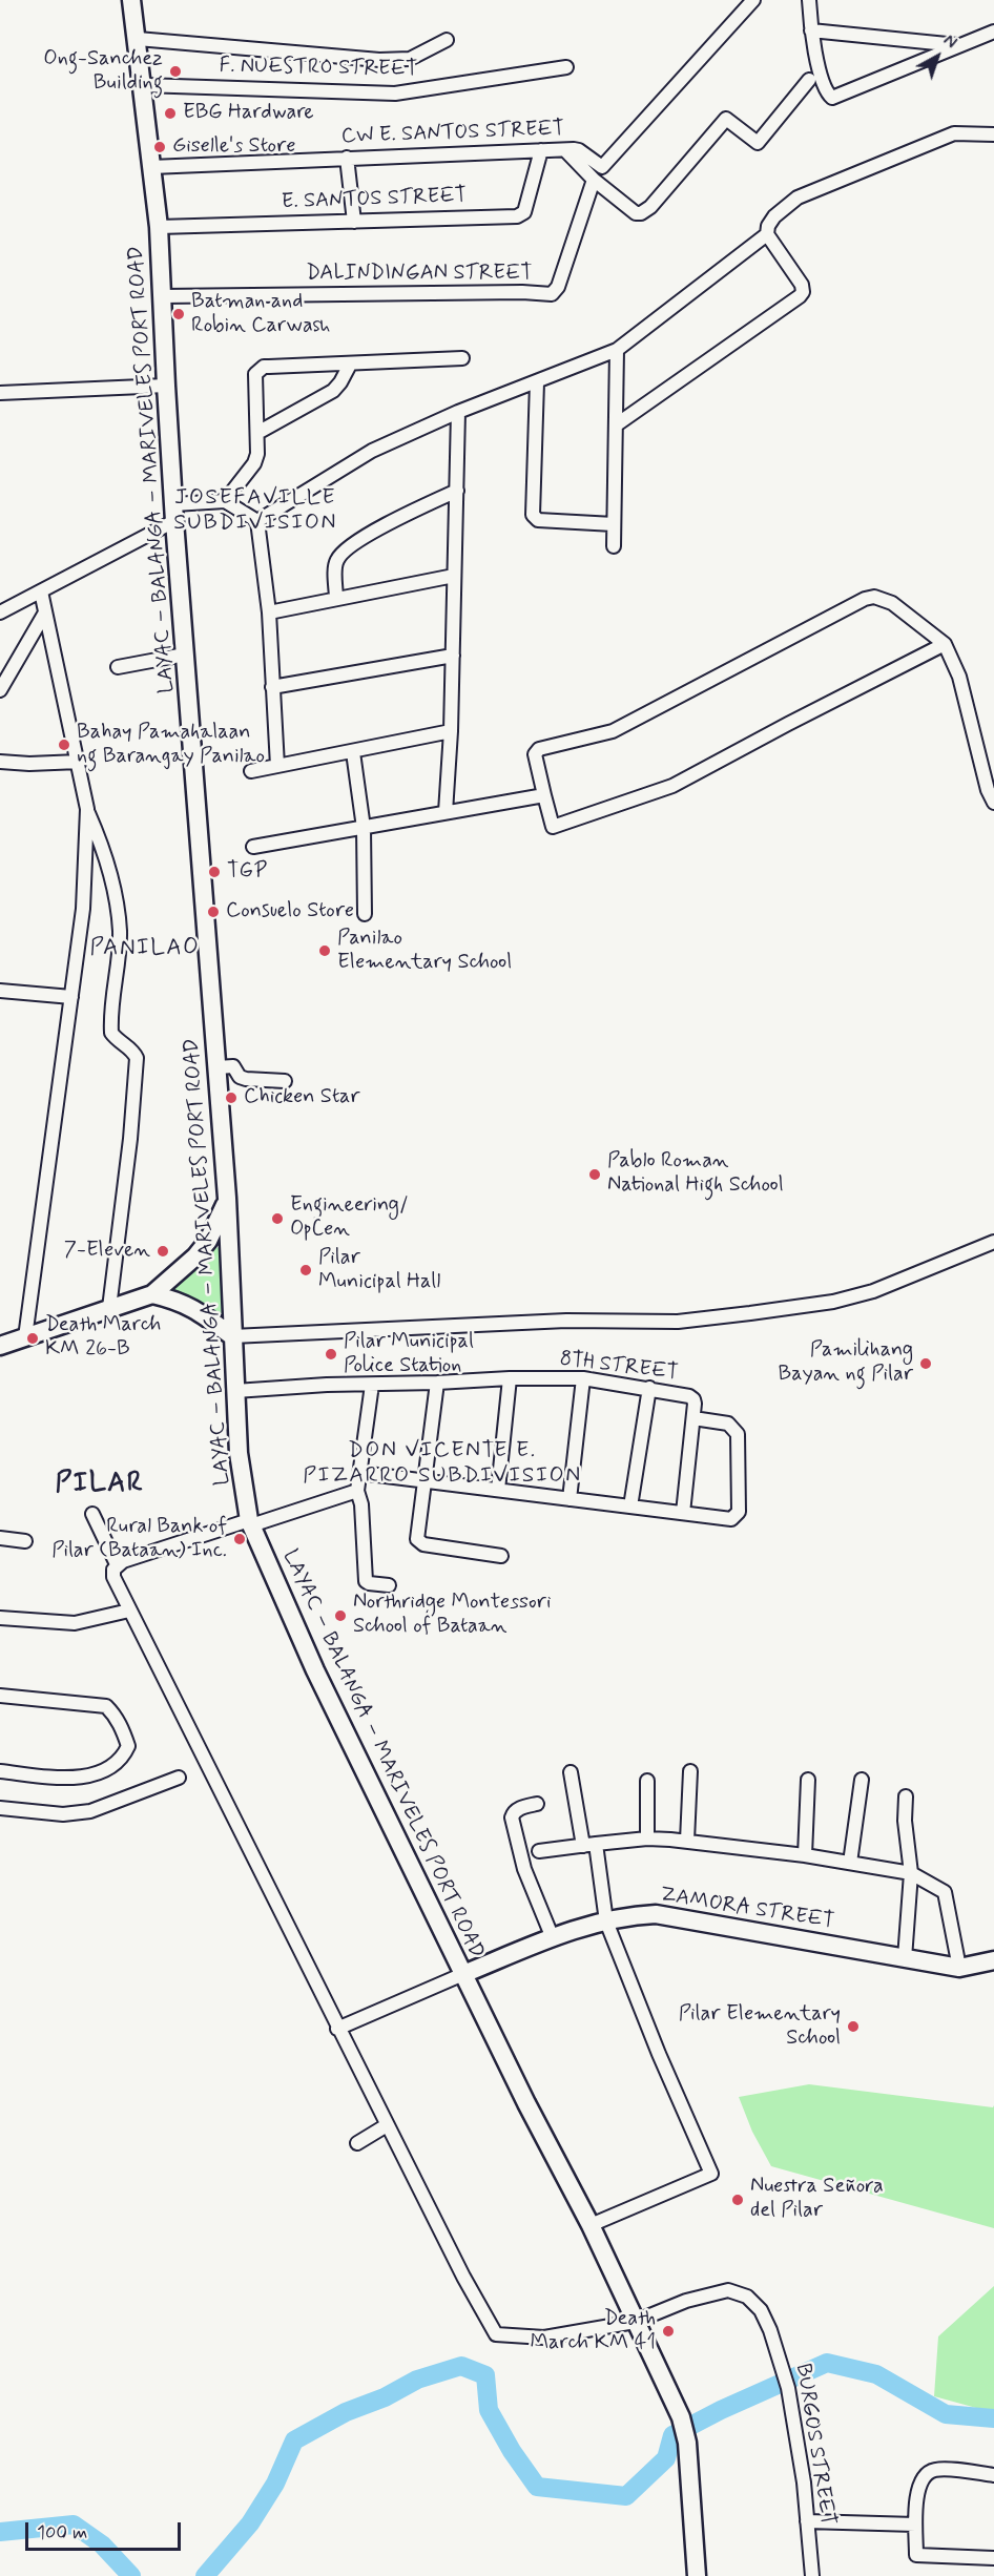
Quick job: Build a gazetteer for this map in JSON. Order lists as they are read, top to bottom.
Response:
{
  "streets": {
    "main road": ["LAYAC – BALANGA – MARIVELES PORT ROAD", "ZAMORA STREET"],
    "street": [
      "F. NUESTRO STREET",
      "CW E. SANTOS STREET",
      "E. SANTOS STREET",
      "DALINDINGAN STREET",
      "8TH STREET",
      "BURGOS STREET"
    ]
  },
  "crossings": [
    ["F. NUESTRO STREET", "LAYAC – BALANGA – MARIVELES PORT ROAD"],
    ["CW E. SANTOS STREET", "E. SANTOS STREET"],
    ["CW E. SANTOS STREET", "LAYAC – BALANGA – MARIVELES PORT ROAD"],
    ["E. SANTOS STREET", "LAYAC – BALANGA – MARIVELES PORT ROAD"],
    ["DALINDINGAN STREET", "LAYAC – BALANGA – MARIVELES PORT ROAD"],
    ["LAYAC – BALANGA – MARIVELES PORT ROAD", "8TH STREET"],
    ["LAYAC – BALANGA – MARIVELES PORT ROAD", "ZAMORA STREET"],
    ["LAYAC – BALANGA – MARIVELES PORT ROAD", "BURGOS STREET"]
  ],
  "districts": [
    "JOSEFAVILLE SUBDIVISION",
    "PANILAO",
    "DON VICENTE E. PIZARRO SUBDIVISION",
    "PILAR"
  ],
  "places": [
    "Ong-Sanchez Building",
    "EBG Hardware",
    "Giselle's Store",
    "Batman and Robin Carwash",
    "Bahay Pamahalaan ng Barangay Panilao",
    "TGP",
    "Consuelo Store",
    "Panilao Elementary School",
    "Chicken Star",
    "Pablo Roman National High School",
    "Engineering/ OpCen",
    "7-Eleven",
    "Pilar Municipal Hall",
    "Death March KM 26-B",
    "Pilar Municipal Police Station",
    "Pamilihang Bayan ng Pilar",
    "Rural Bank of Pilar (Bataan) Inc.",
    "Northridge Montessori School of Bataan",
    "Pilar Elementary School",
    "Nuestra Señora del Pilar",
    "Death March KM 41"
  ],
  "scale_bar": "100 m",
  "north": "top right"
}
